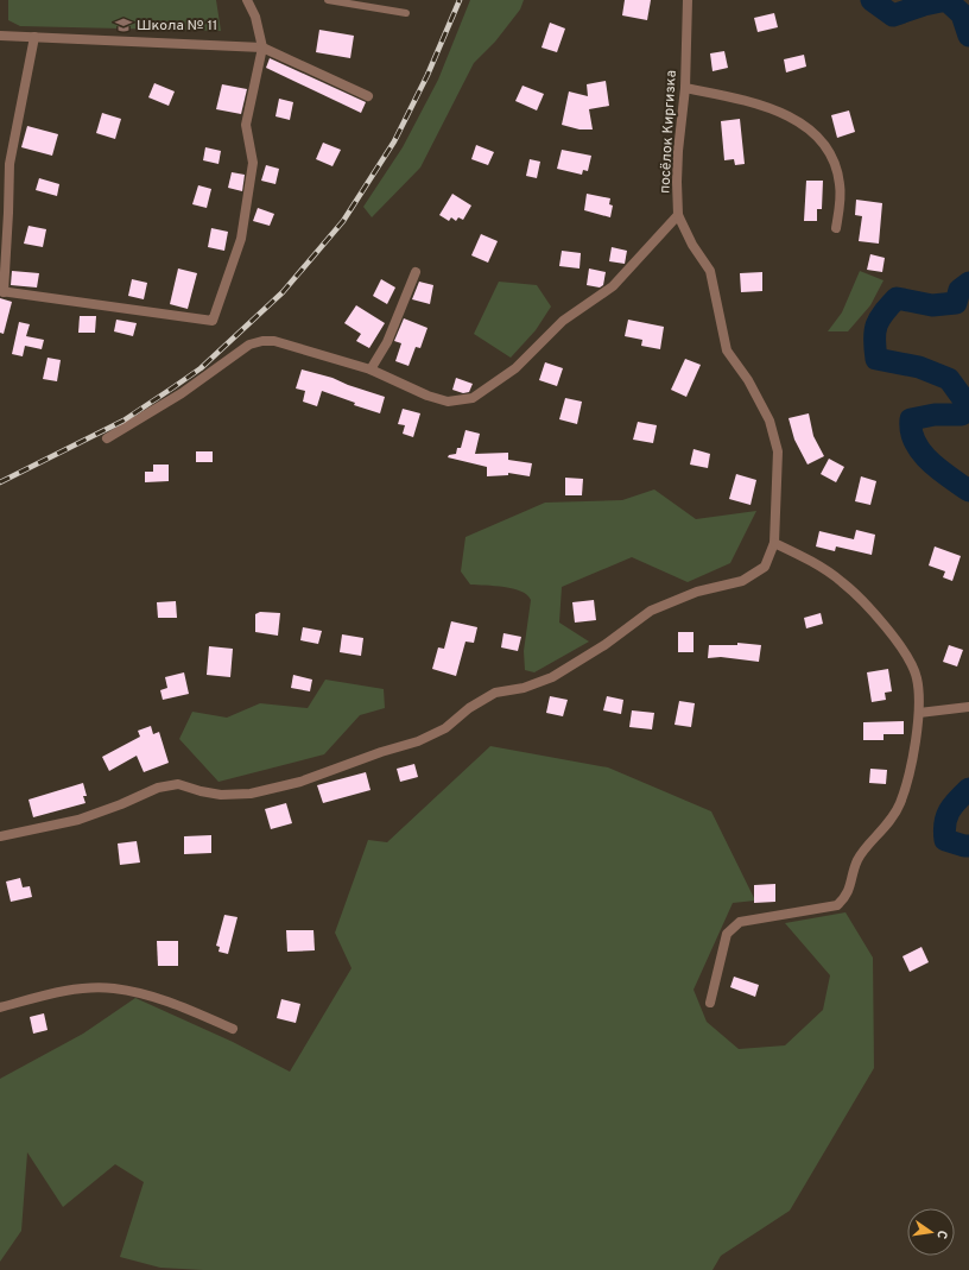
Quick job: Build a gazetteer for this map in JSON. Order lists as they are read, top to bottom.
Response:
{
  "streets": {
    "street": ["посёлок Киргизка"]
  },
  "places": {
    "school or university": ["Школа № 11"]
  },
  "north": "right"
}
